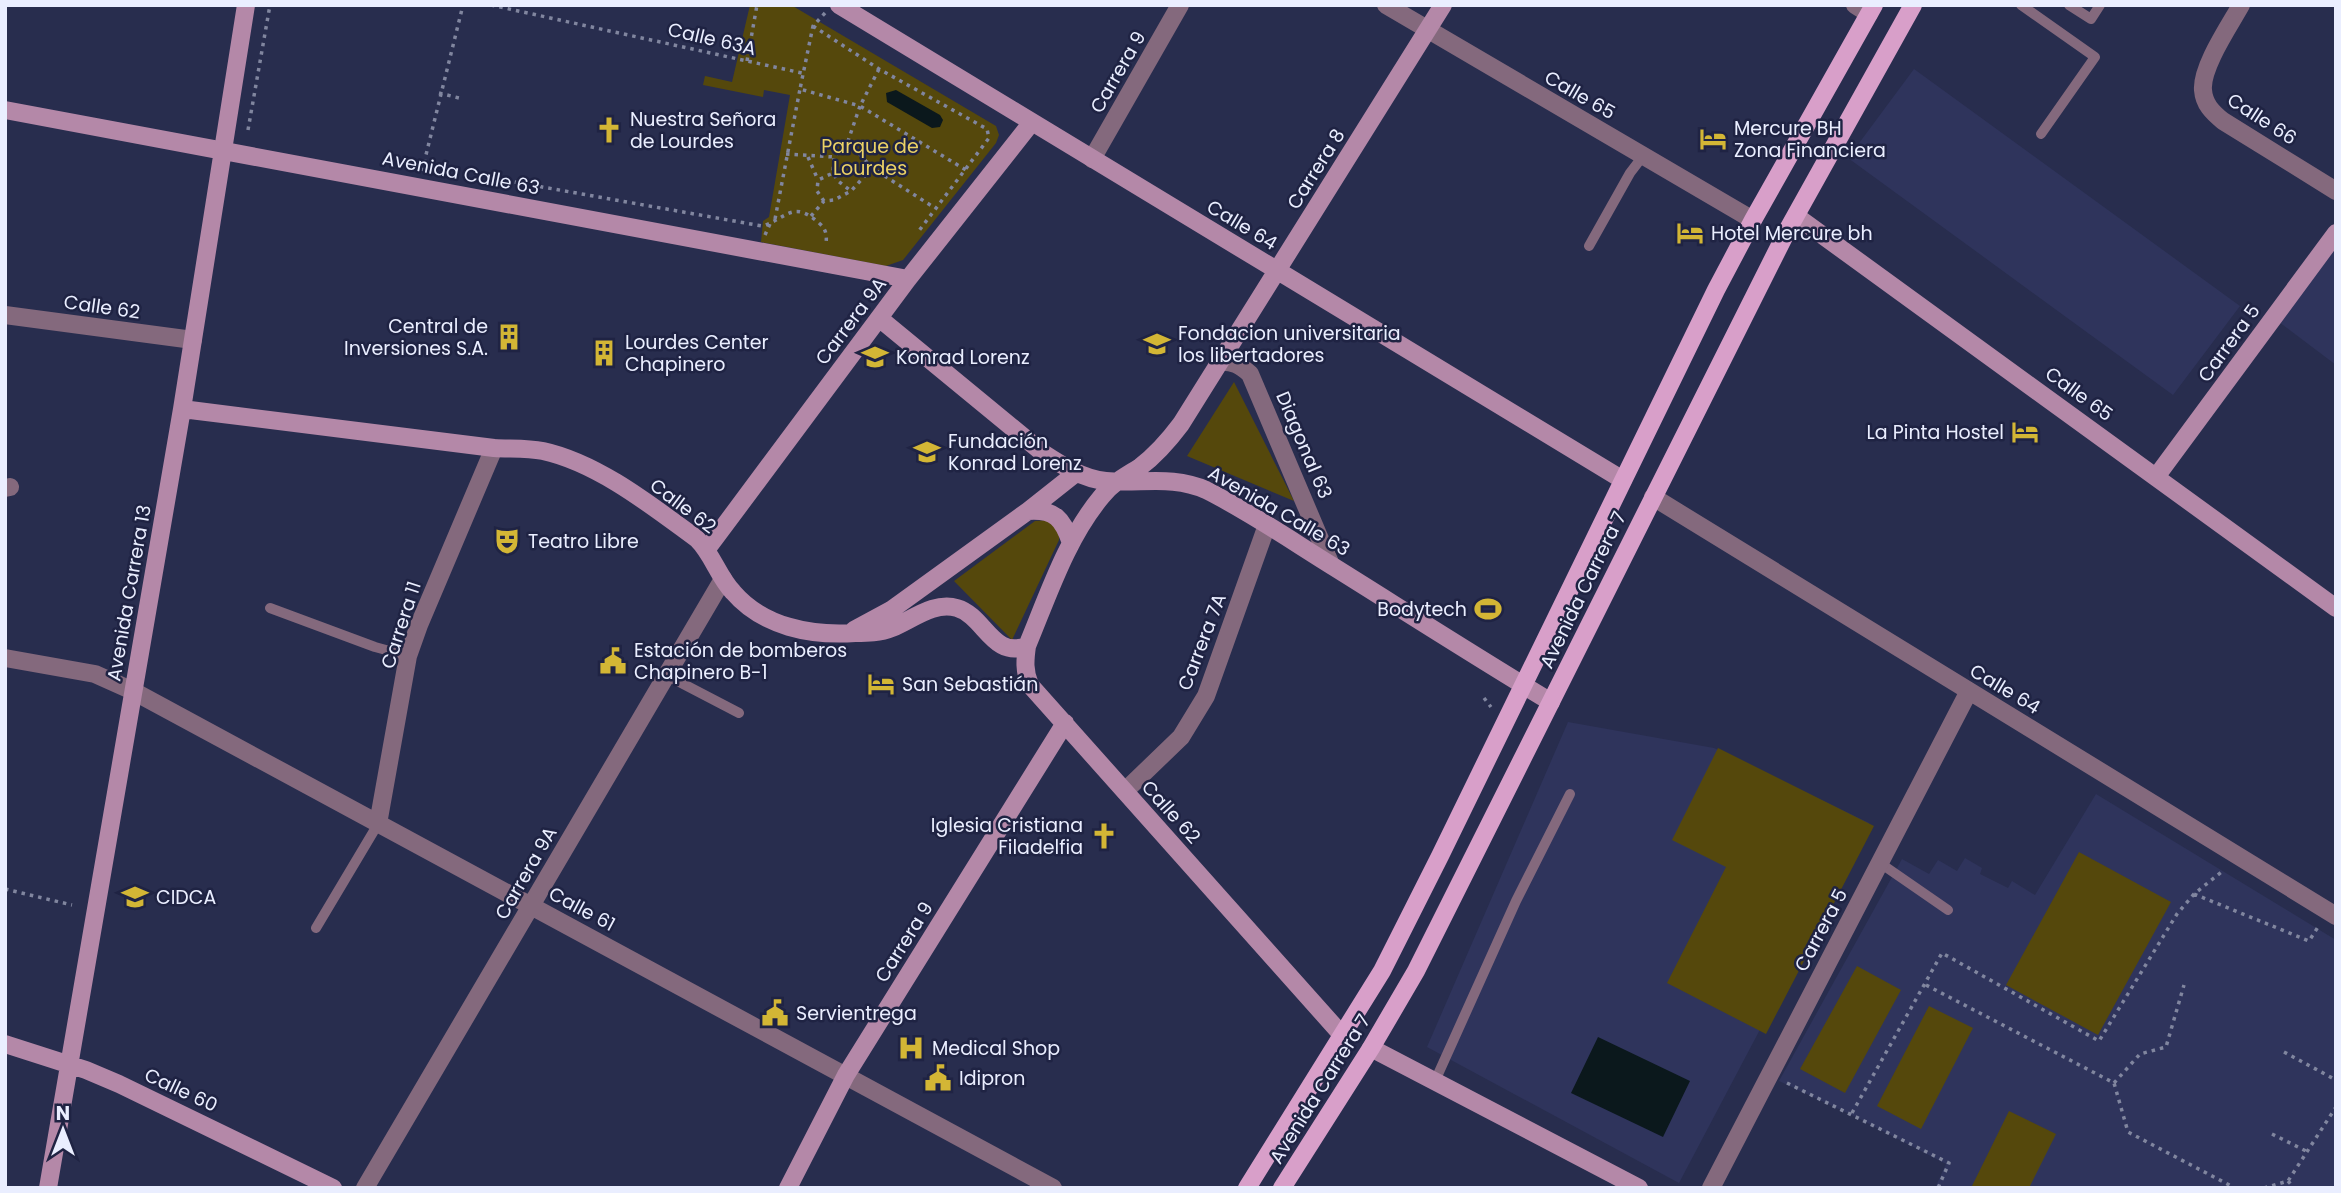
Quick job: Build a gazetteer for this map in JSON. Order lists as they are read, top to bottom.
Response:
{
  "streets": {
    "main road": ["Avenida Carrera 7"],
    "street": [
      "Carrera 9",
      "Calle 65",
      "Calle 66",
      "Carrera 8",
      "Avenida Calle 63",
      "Calle 64",
      "Calle 62",
      "Carrera 9A",
      "Carrera 5",
      "Diagonal 63",
      "Avenida Carrera 13",
      "Carrera 11",
      "Carrera 7A",
      "Calle 61",
      "Calle 60"
    ],
    "path": ["Calle 63A"]
  },
  "crossings": [
    ["Carrera 9", "Calle 64"],
    ["Carrera 9", "Calle 62"],
    ["Carrera 9", "Calle 61"],
    ["Calle 65", "Carrera 8"],
    ["Calle 65", "Carrera 5"],
    ["Calle 65", "Avenida Carrera 7"],
    ["Carrera 8", "Avenida Calle 63"],
    ["Carrera 8", "Calle 64"],
    ["Carrera 8", "Diagonal 63"],
    ["Avenida Calle 63", "Carrera 9A"],
    ["Avenida Calle 63", "Diagonal 63"],
    ["Avenida Calle 63", "Avenida Carrera 7"],
    ["Avenida Calle 63", "Avenida Carrera 13"],
    ["Avenida Calle 63", "Carrera 7A"],
    ["Calle 64", "Carrera 9A"],
    ["Calle 64", "Carrera 5"],
    ["Calle 64", "Avenida Carrera 7"],
    ["Calle 62", "Carrera 9A"],
    ["Calle 62", "Avenida Carrera 7"],
    ["Calle 62", "Avenida Carrera 13"],
    ["Calle 62", "Carrera 11"],
    ["Calle 62", "Carrera 7A"],
    ["Carrera 9A", "Calle 61"],
    ["Avenida Carrera 13", "Calle 61"],
    ["Avenida Carrera 13", "Calle 60"],
    ["Carrera 11", "Calle 61"]
  ],
  "parks": ["Parque de Lourdes"],
  "places": {
    "church": ["Nuestra Señora de Lourdes", "Iglesia Cristiana Filadelfia"],
    "hotel": [
      "Mercure BH Zona Financiera",
      "Hotel Mercure bh",
      "La Pinta Hostel",
      "San Sebastián"
    ],
    "building": ["Central de Inversiones S.A.", "Lourdes Center Chapinero"],
    "school or university": [
      "Fondacion universitaria los libertadores",
      "Konrad Lorenz",
      "Fundación Konrad Lorenz",
      "CIDCA"
    ],
    "theatre": ["Teatro Libre"],
    "sports": ["Bodytech"],
    "public building": ["Estación de bomberos Chapinero B-1", "Servientrega", "Idipron"],
    "hospital": ["Medical Shop"]
  },
  "north": "top"
}
